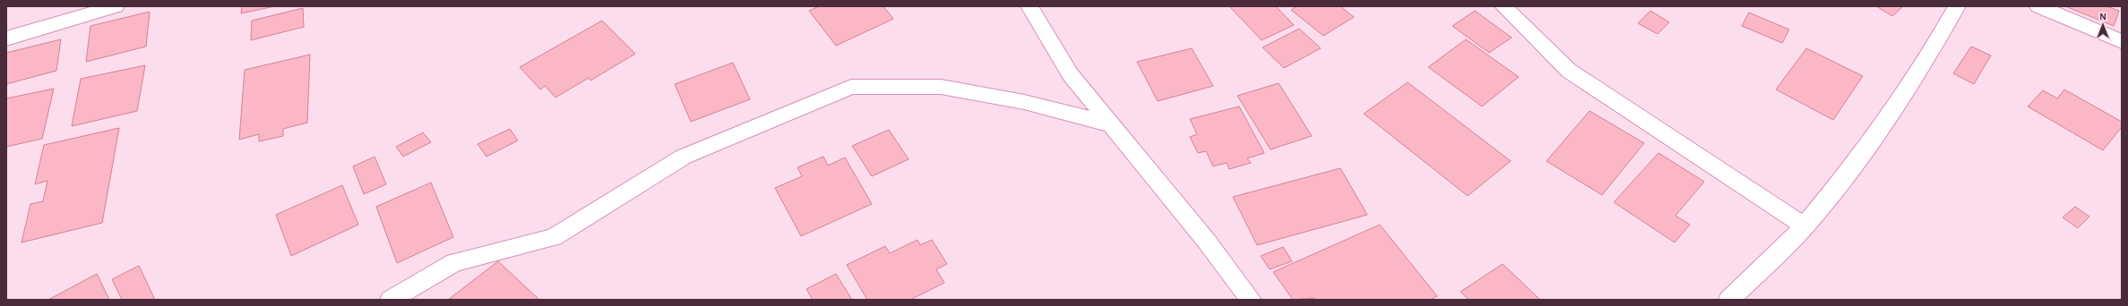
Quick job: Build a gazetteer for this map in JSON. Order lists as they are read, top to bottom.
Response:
{
  "north": "top"
}
